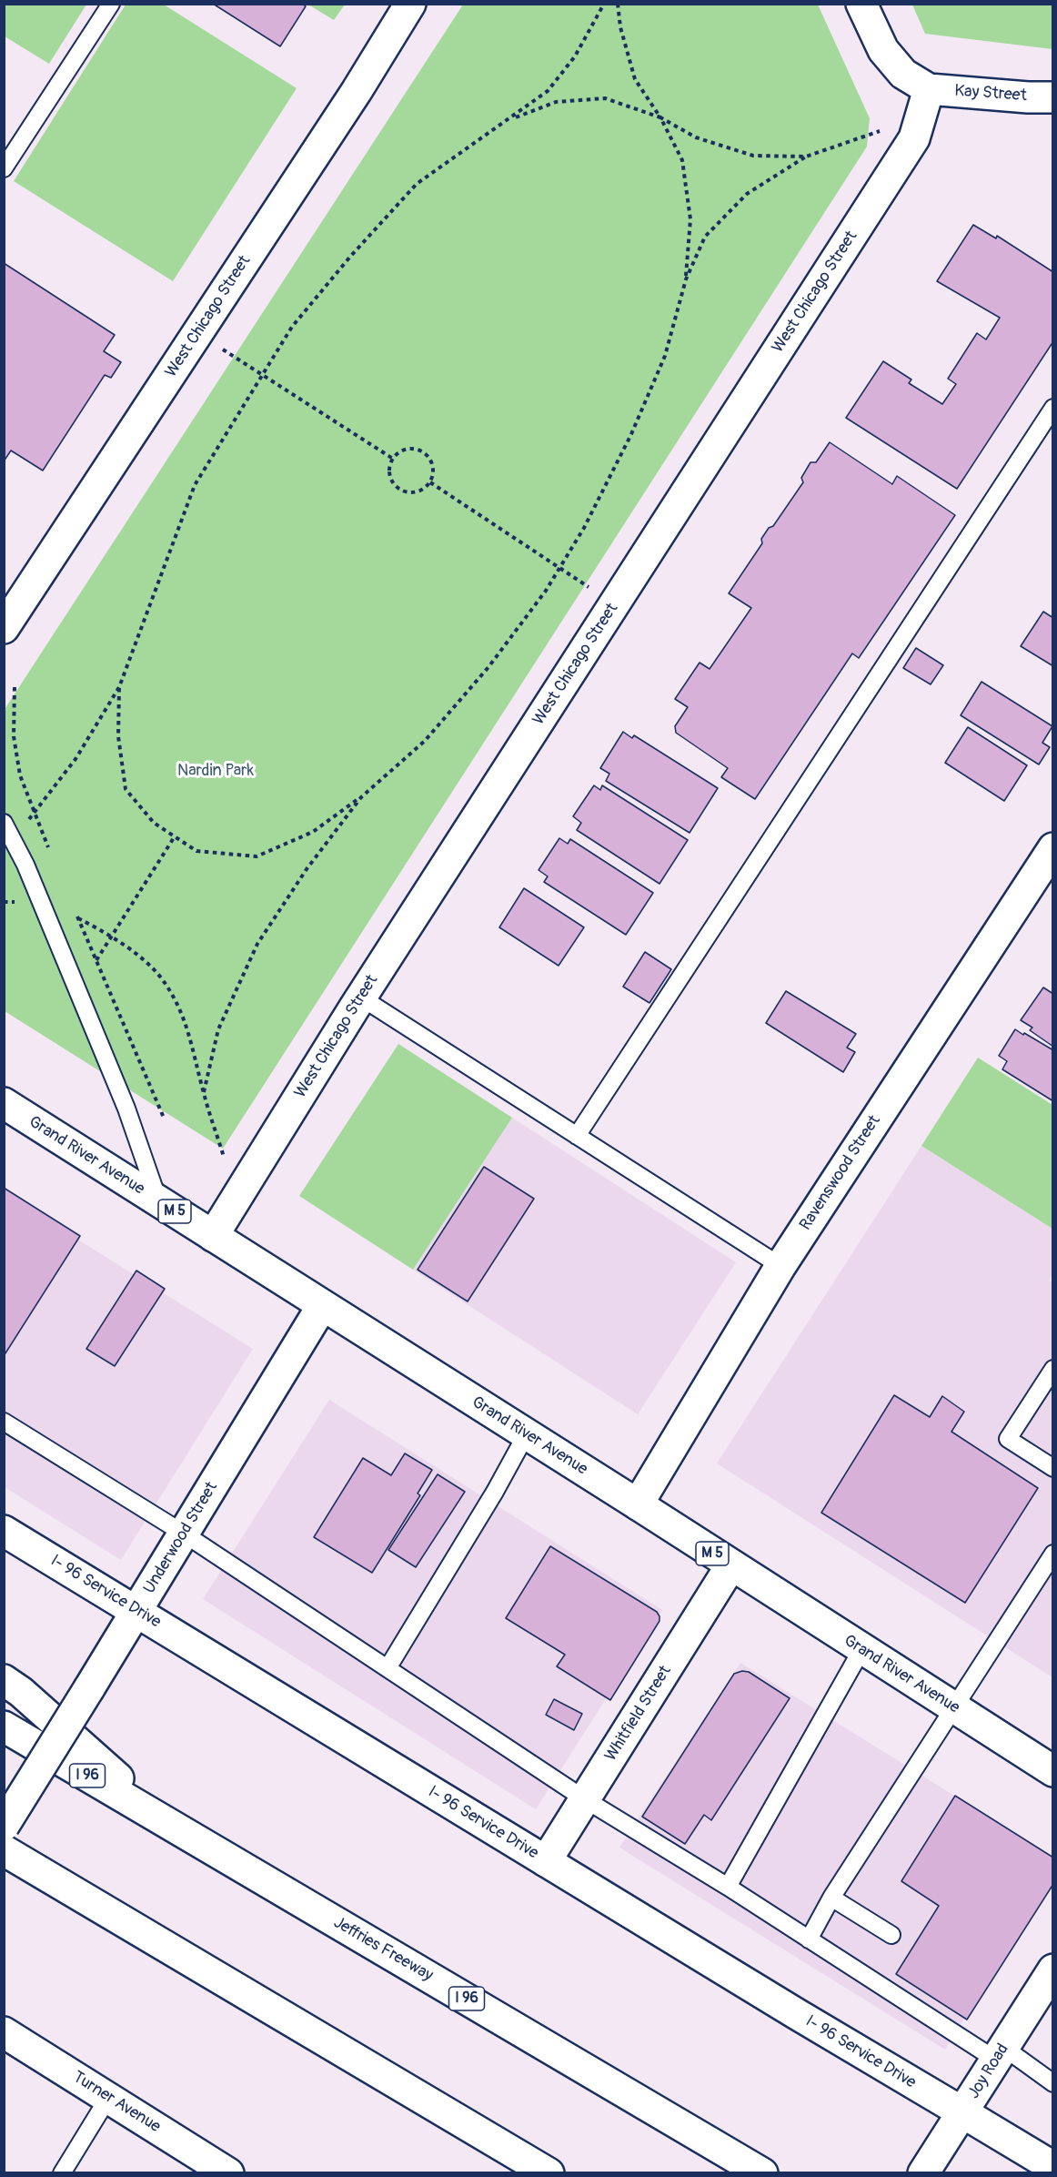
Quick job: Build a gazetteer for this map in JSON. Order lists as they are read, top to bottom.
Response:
{
  "streets": {
    "main road": [
      "Kay Street",
      "West Chicago Street",
      "Grand River Avenue",
      "Ravenswood Street",
      "M 5",
      "Underwood Street",
      "I- 96 Service Drive",
      "Whitfield Street",
      "I 96",
      "Jeffries Freeway",
      "Joy Road",
      "Turner Avenue"
    ]
  },
  "crossings": [
    ["Kay Street", "West Chicago Street"],
    ["West Chicago Street", "Grand River Avenue"],
    ["Grand River Avenue", "Ravenswood Street"],
    ["Grand River Avenue", "Underwood Street"],
    ["Grand River Avenue", "Whitfield Street"],
    ["Underwood Street", "I- 96 Service Drive"],
    ["I- 96 Service Drive", "Whitfield Street"],
    ["I- 96 Service Drive", "Joy Road"]
  ],
  "parks": ["Nardin Park"]
}
